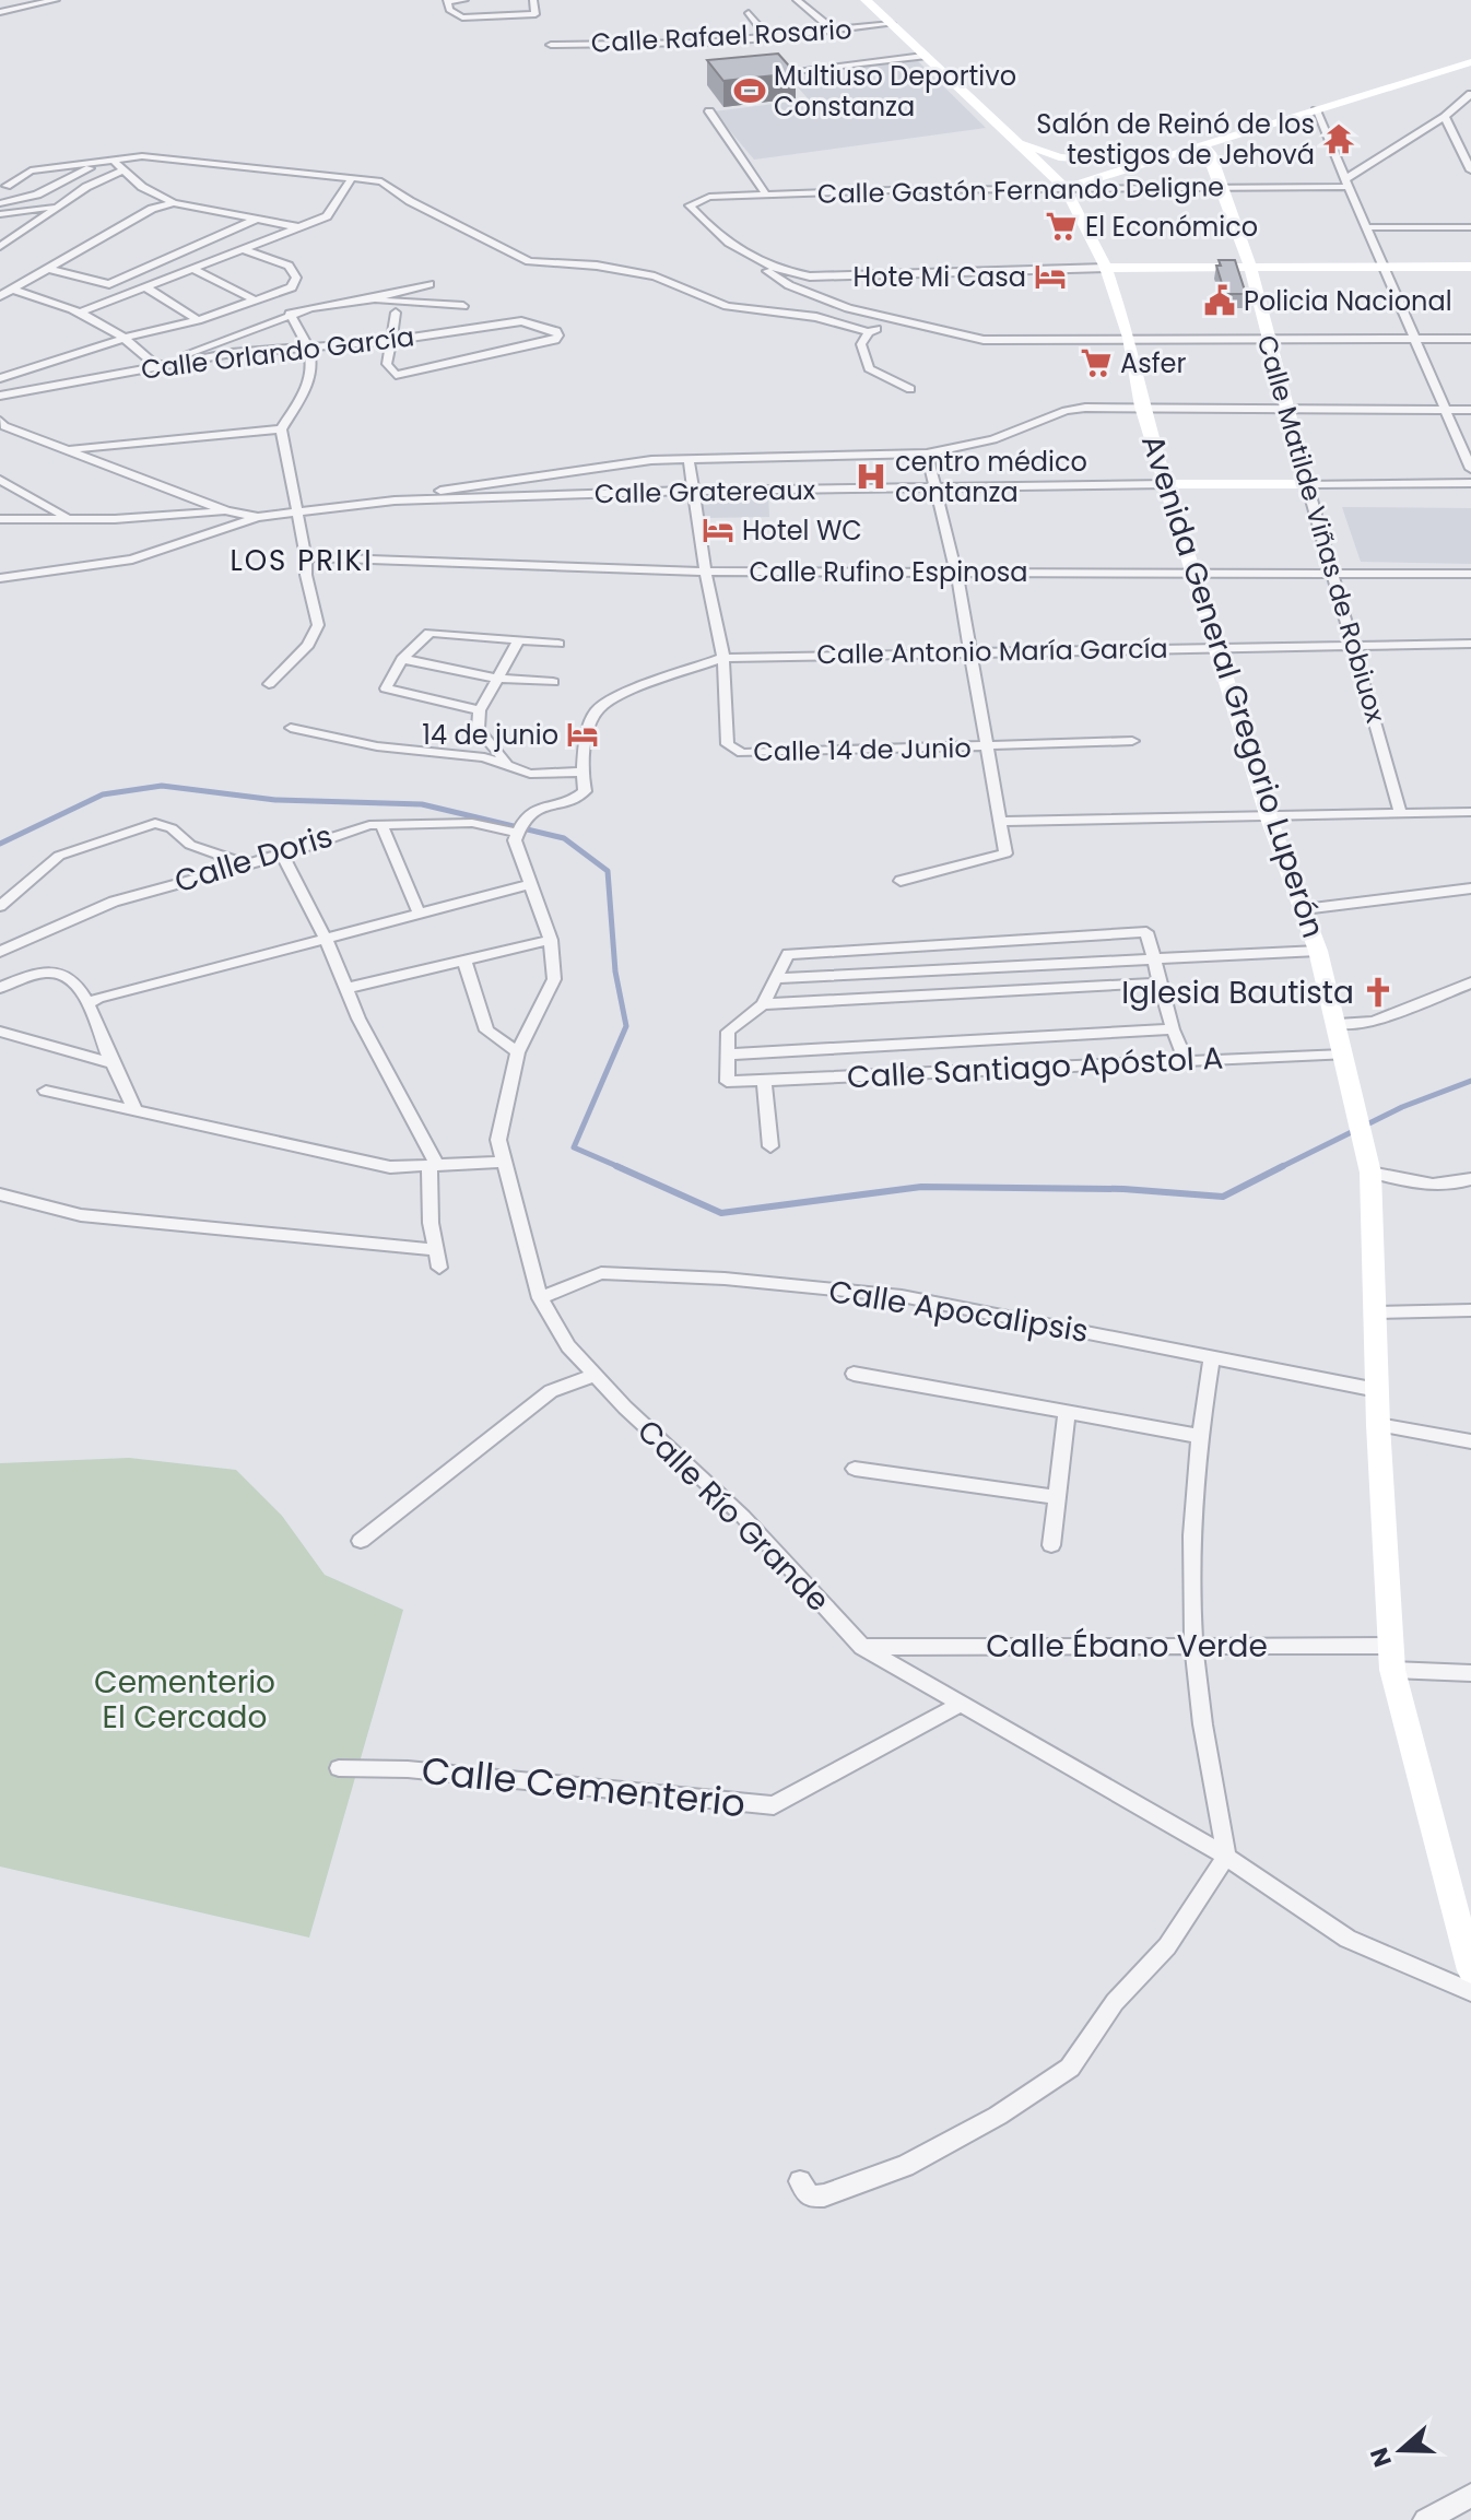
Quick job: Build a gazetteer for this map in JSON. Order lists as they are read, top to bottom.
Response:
{
  "streets": {
    "main road": ["Calle Gratereaux", "Calle Matilde Viñas de Robiuox", "Avenida General Gregorio Luperón"],
    "street": [
      "Calle Rafael Rosario",
      "Calle Gastón Fernando Deligne",
      "Calle Orlando García",
      "Calle Rufino Espinosa",
      "Calle Antonio María García",
      "Calle 14 de Junio",
      "Calle Doris",
      "Calle Santiago Apóstol A",
      "Calle Apocalipsis",
      "Calle Río Grande",
      "Calle Ébano Verde",
      "Calle Cementerio"
    ]
  },
  "crossings": [
    ["Calle Gastón Fernando Deligne", "Calle Matilde Viñas de Robiuox"],
    ["Calle Gastón Fernando Deligne", "Avenida General Gregorio Luperón"],
    ["Calle Gratereaux", "Calle Matilde Viñas de Robiuox"],
    ["Calle Gratereaux", "Avenida General Gregorio Luperón"],
    ["Calle Gratereaux", "Calle 14 de Junio"],
    ["Calle Matilde Viñas de Robiuox", "Calle Rufino Espinosa"],
    ["Calle Matilde Viñas de Robiuox", "Calle Antonio María García"],
    ["Calle Rufino Espinosa", "Avenida General Gregorio Luperón"],
    ["Calle Rufino Espinosa", "Calle 14 de Junio"],
    ["Calle Antonio María García", "Avenida General Gregorio Luperón"],
    ["Calle Antonio María García", "Calle 14 de Junio"],
    ["Avenida General Gregorio Luperón", "Calle Santiago Apóstol A"],
    ["Avenida General Gregorio Luperón", "Calle Apocalipsis"],
    ["Avenida General Gregorio Luperón", "Calle Ébano Verde"],
    ["Calle Doris", "Calle Río Grande"],
    ["Calle Apocalipsis", "Calle Río Grande"],
    ["Calle Río Grande", "Calle Ébano Verde"],
    ["Calle Río Grande", "Calle Cementerio"]
  ],
  "districts": ["LOS PRIKI"],
  "parks": ["Cementerio El Cercado"],
  "places": {
    "sports": ["Multiuso Deportivo Constanza"],
    "temple": ["Salón de Reinó de los testigos de Jehová"],
    "supermarket": ["El Económico", "Asfer"],
    "hotel": ["Hote Mi Casa", "Hotel WC", "14 de junio"],
    "public building": ["Policia Nacional"],
    "hospital": ["centro médico contanza"],
    "church": ["Iglesia Bautista"]
  },
  "north": "left"
}
